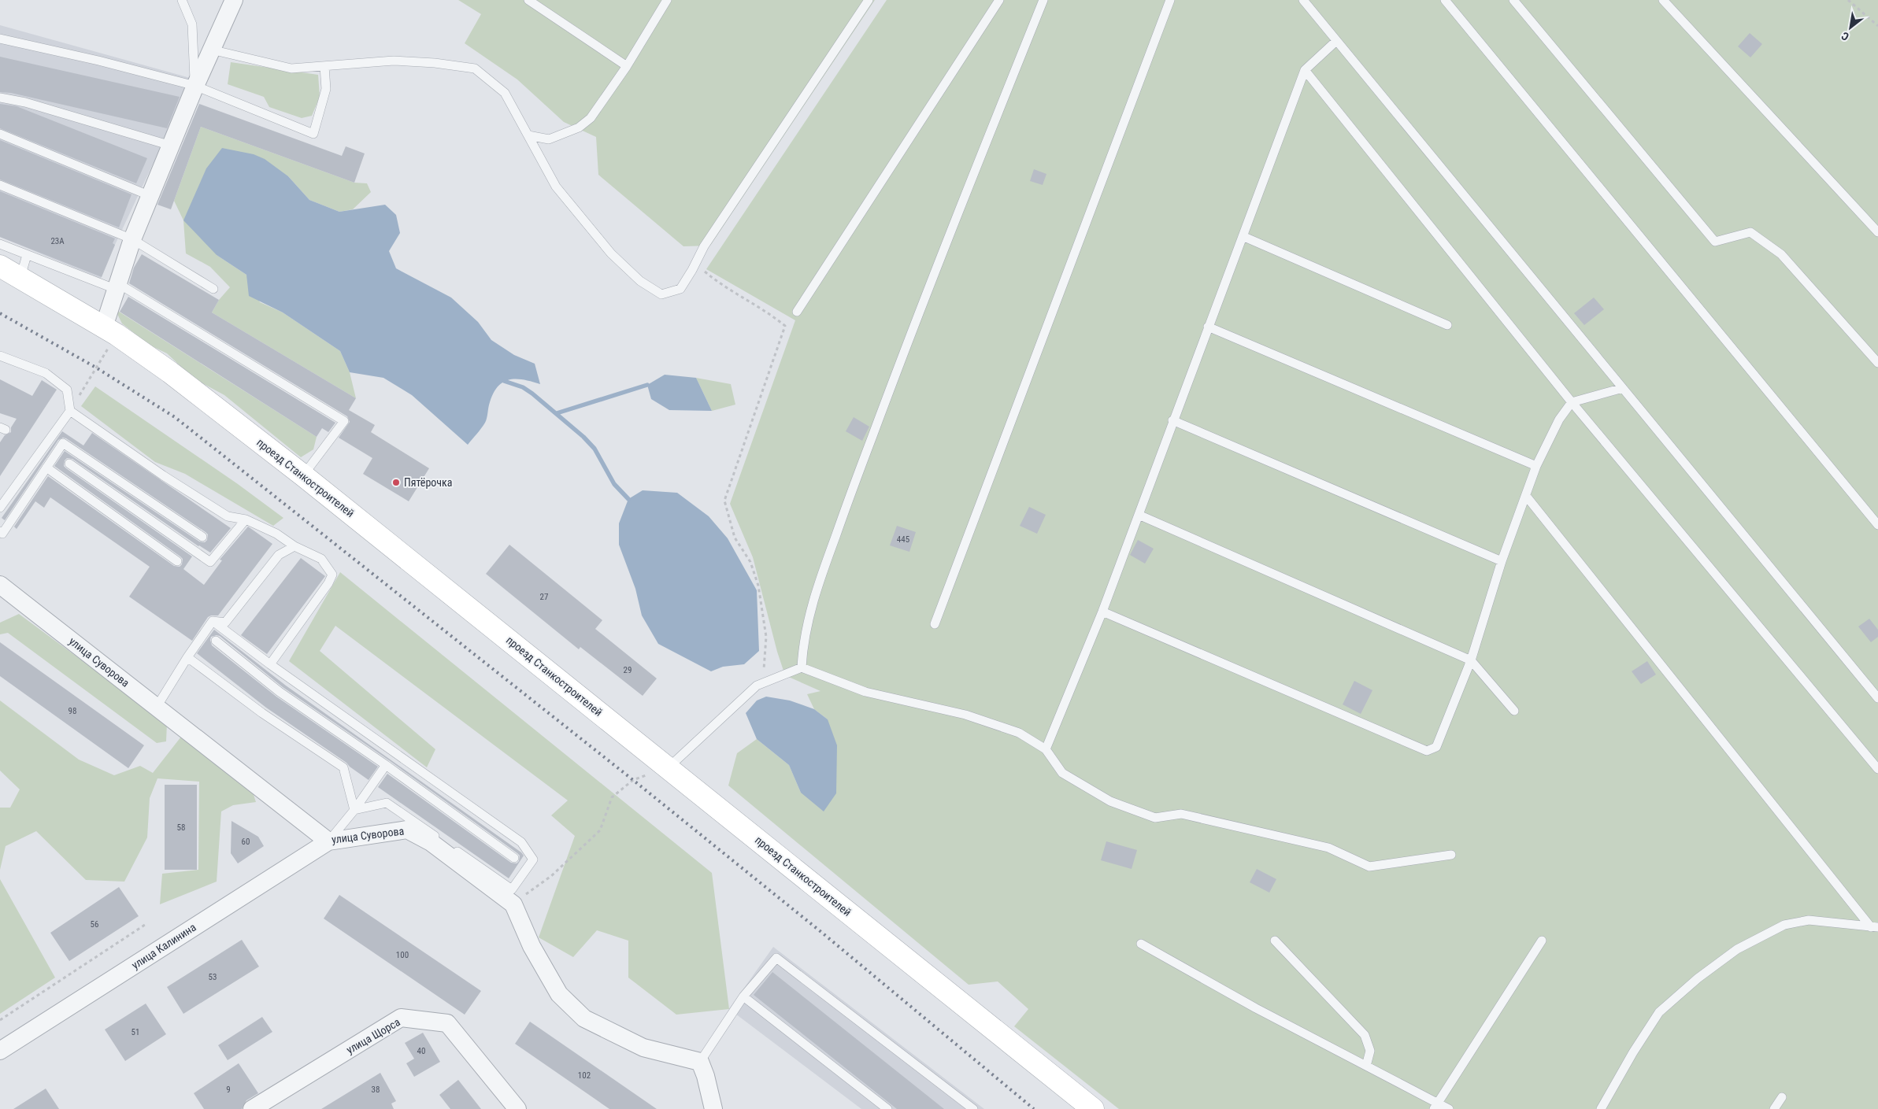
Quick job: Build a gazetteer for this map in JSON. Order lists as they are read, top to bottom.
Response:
{
  "streets": {
    "main road": ["проезд Станкостроителей"],
    "street": ["улица Суворова", "улица Калинина", "улица Щорса"]
  },
  "crossings": [
    ["улица Суворова", "улица Калинина"]
  ],
  "places": ["Пятёрочка"],
  "house_numbers": [
    "23А",
    "445",
    "27",
    "29",
    "98",
    "58",
    "60",
    "56",
    "100",
    "53",
    "51",
    "40",
    "102",
    "9",
    "38"
  ],
  "north": "bottom left"
}
